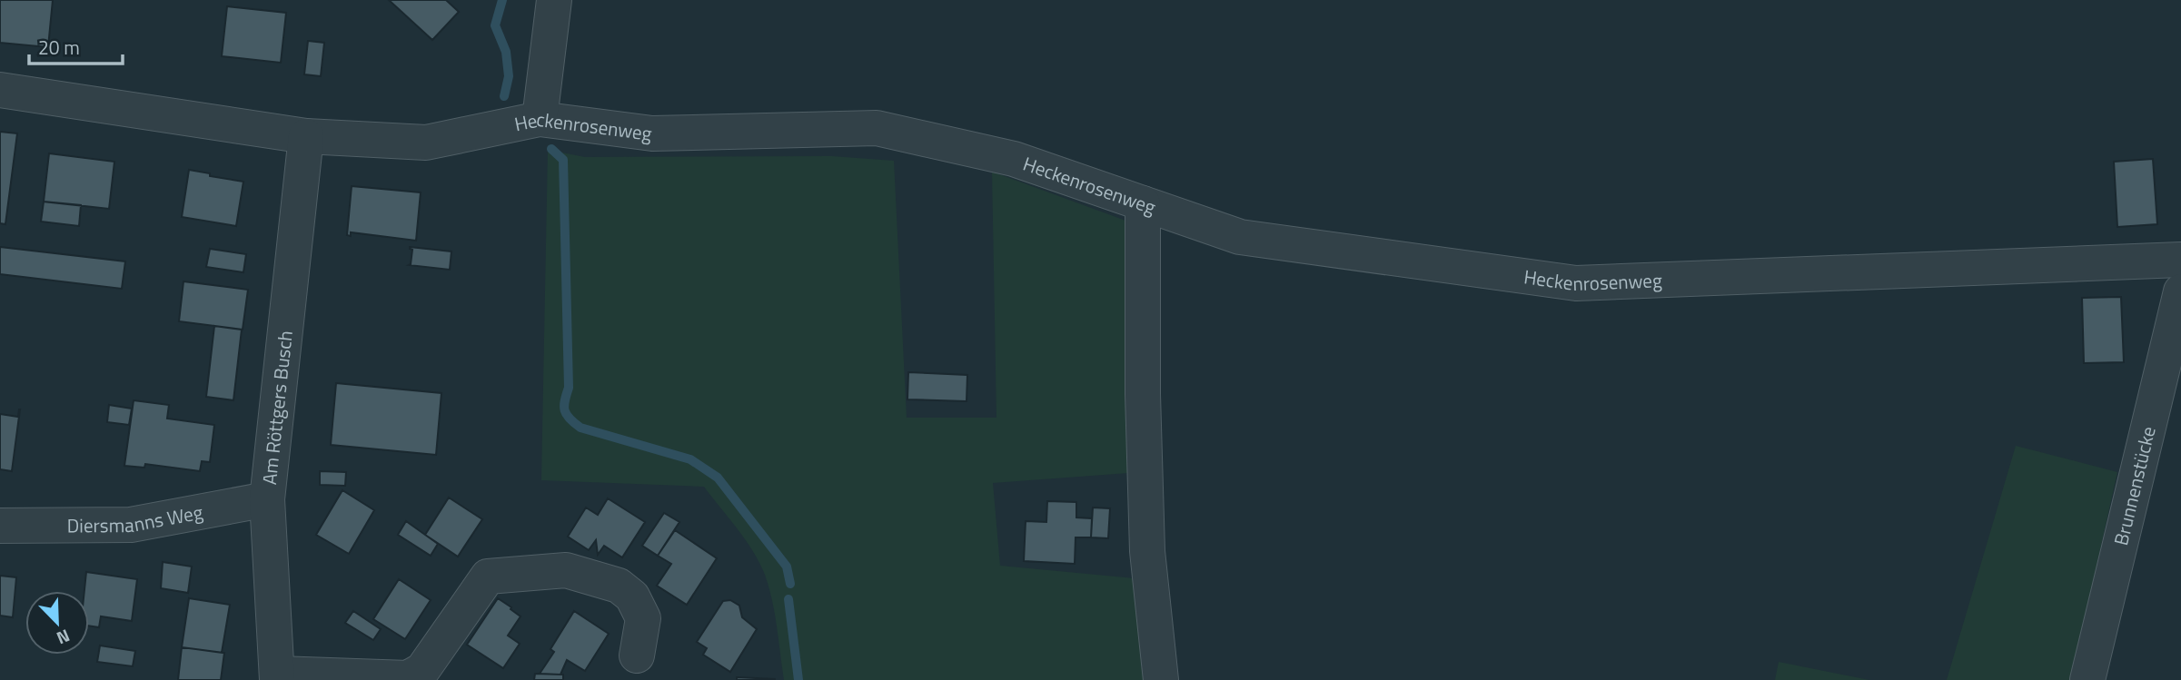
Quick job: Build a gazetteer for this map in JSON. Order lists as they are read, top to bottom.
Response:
{
  "streets": {
    "street": [
      "Heckenrosenweg",
      "Am Röttgers Busch",
      "Brunnenstücke",
      "Diersmanns Weg"
    ]
  },
  "crossings": [
    ["Heckenrosenweg", "Am Röttgers Busch"],
    ["Am Röttgers Busch", "Diersmanns Weg"]
  ],
  "scale_bar": "20 m",
  "north": "bottom right"
}
